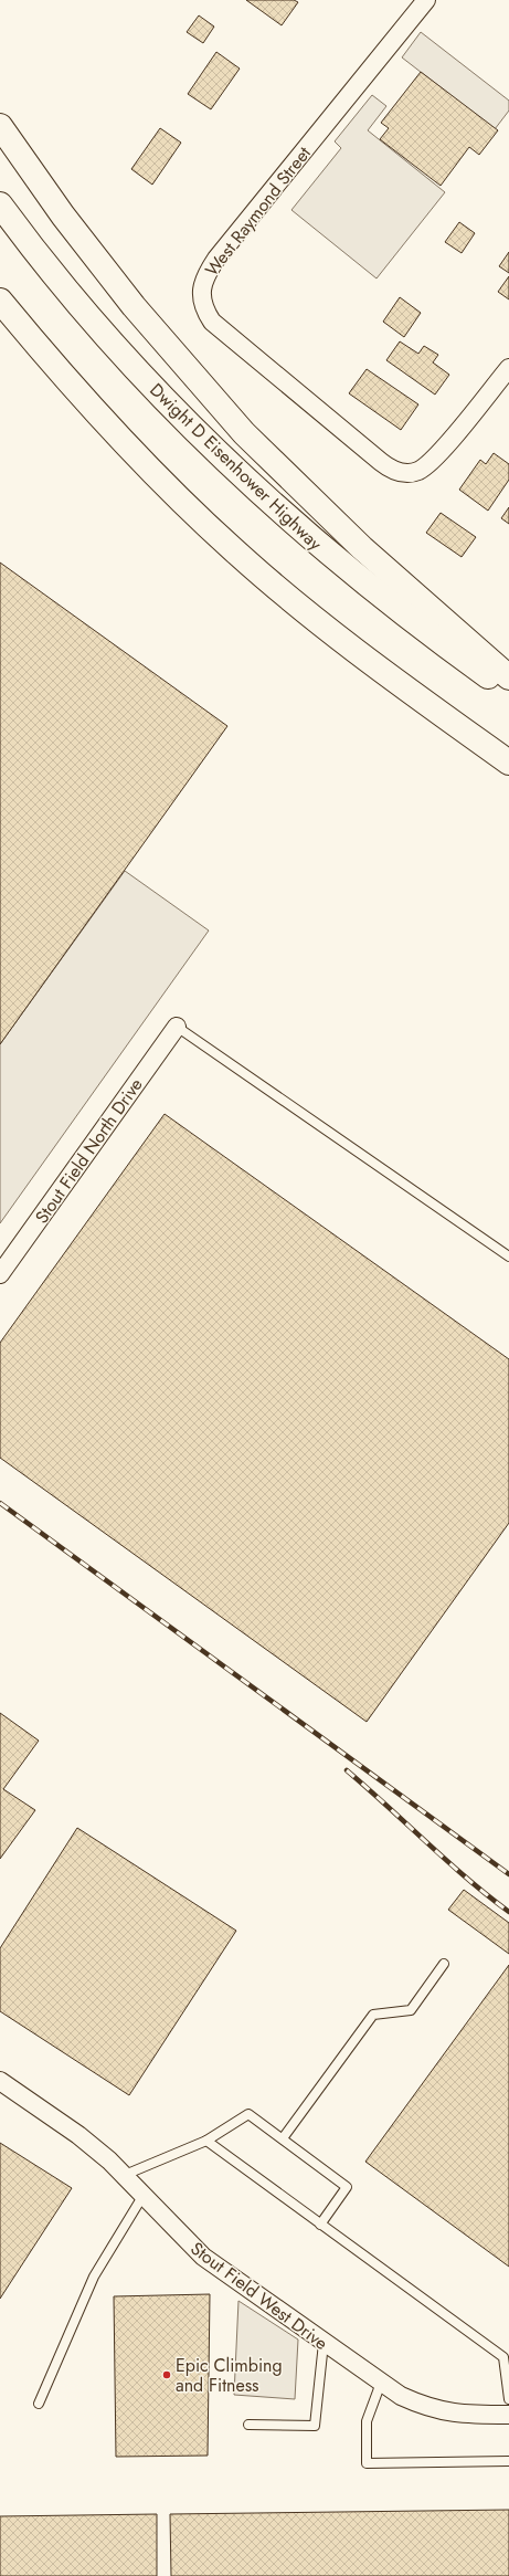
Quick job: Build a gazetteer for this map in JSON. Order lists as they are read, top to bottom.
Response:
{
  "streets": {
    "highway": ["Dwight D Eisenhower Highway"],
    "street": ["West Raymond Street", "Stout Field North Drive", "Stout Field West Drive"]
  },
  "places": ["Epic Climbing and Fitness"]
}
